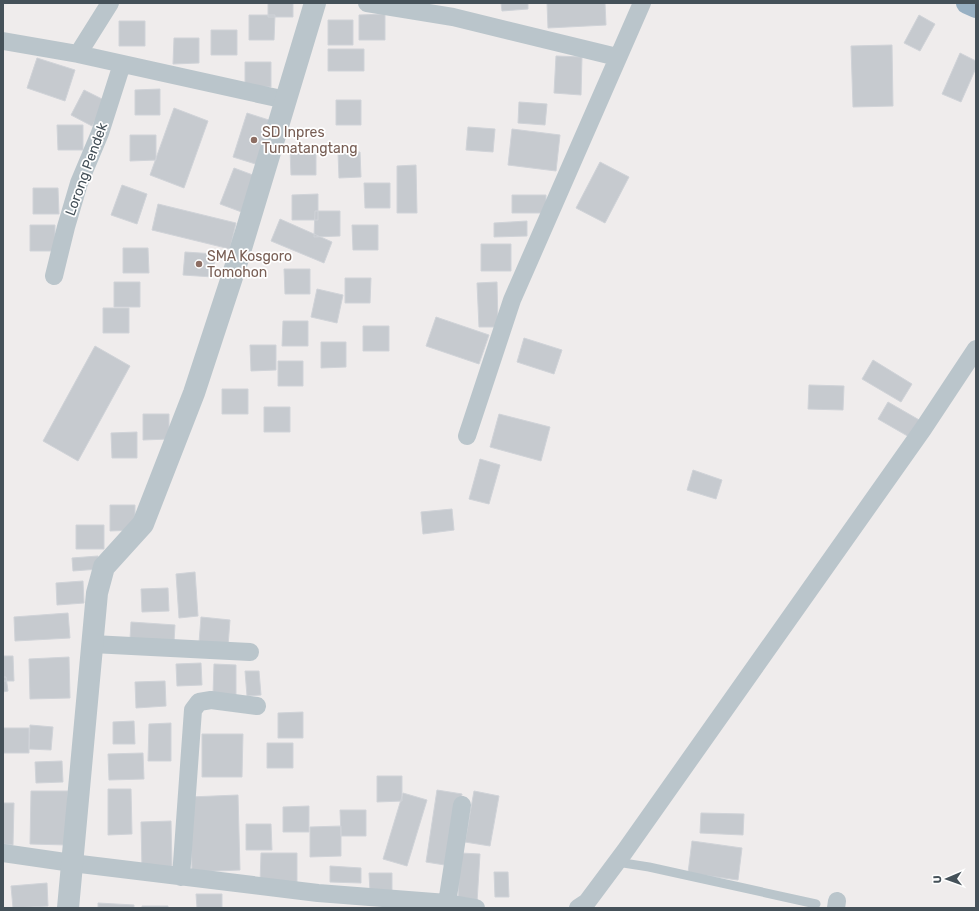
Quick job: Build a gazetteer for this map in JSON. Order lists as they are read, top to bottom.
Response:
{
  "streets": {
    "street": ["Lorong Pendek"]
  },
  "places": ["SD Inpres Tumatangtang", "SMA Kosgoro Tomohon"],
  "north": "left"
}
